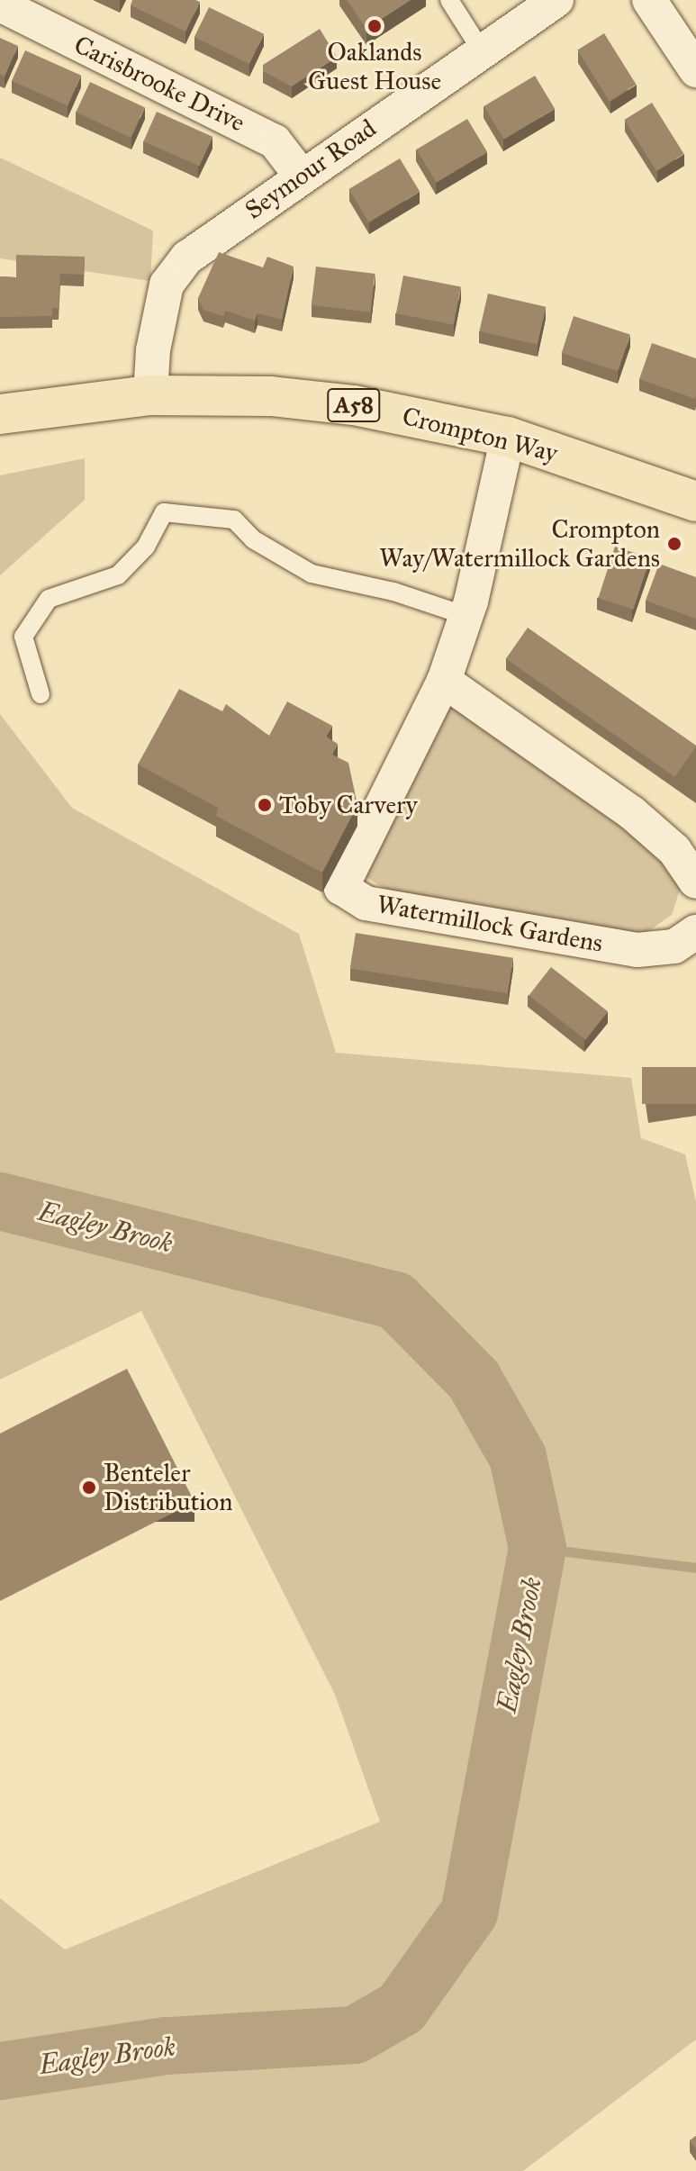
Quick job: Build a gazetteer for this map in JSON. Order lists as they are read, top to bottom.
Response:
{
  "streets": {
    "highway": ["A58", "Crompton Way"],
    "street": ["Carisbrooke Drive", "Seymour Road", "Watermillock Gardens"]
  },
  "crossings": [
    ["Carisbrooke Drive", "Seymour Road"],
    ["Seymour Road", "Crompton Way"],
    ["Crompton Way", "Watermillock Gardens"]
  ],
  "water": ["Eagley Brook"],
  "places": [
    "Oaklands Guest House",
    "Crompton Way/Watermillock Gardens",
    "Toby Carvery",
    "Benteler Distribution"
  ]
}
